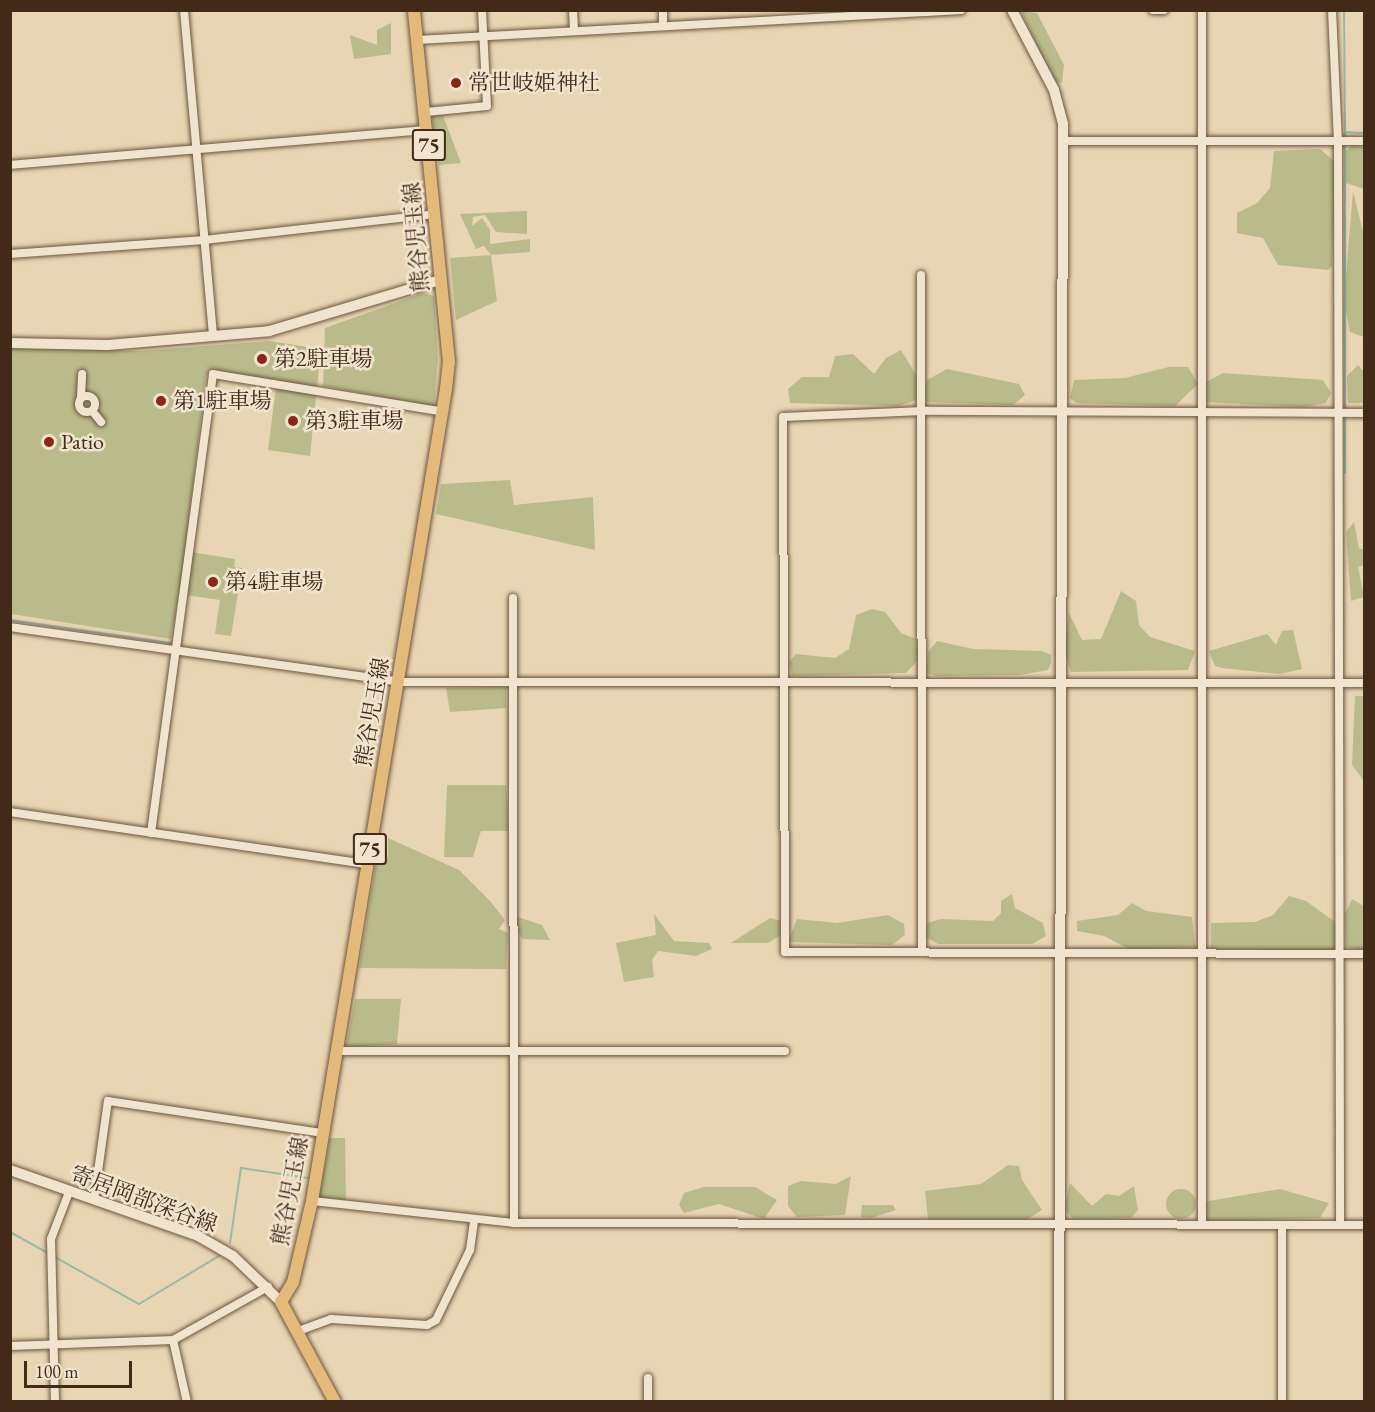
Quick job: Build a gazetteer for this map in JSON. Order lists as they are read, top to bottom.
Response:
{
  "streets": {
    "main road": ["75", "熊谷児玉線"],
    "street": ["寄居岡部深谷線"]
  },
  "crossings": [
    ["熊谷児玉線", "寄居岡部深谷線"]
  ],
  "places": [
    "常世岐姫神社",
    "第2駐車場",
    "第1駐車場",
    "第3駐車場",
    "Patio",
    "第4駐車場"
  ],
  "scale_bar": "100 m"
}
